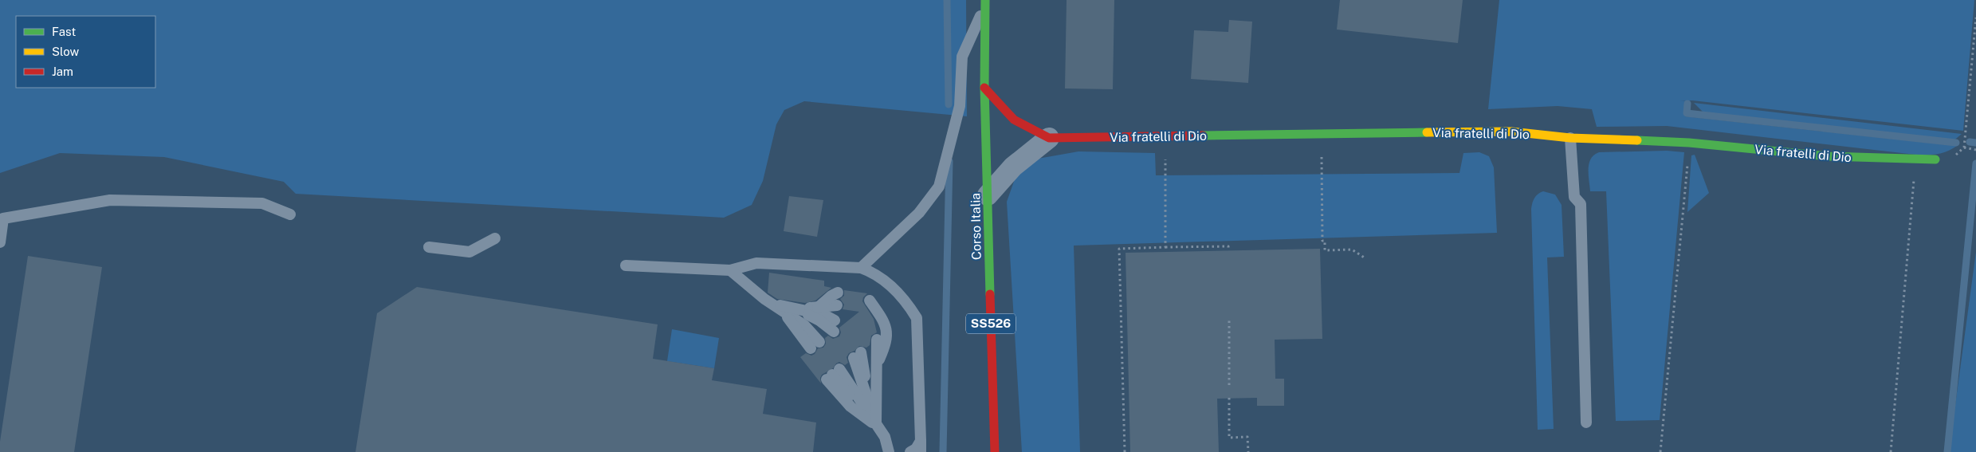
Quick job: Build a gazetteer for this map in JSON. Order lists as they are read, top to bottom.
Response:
{
  "streets": {
    "street": ["Via fratelli di Dio", "Corso Italia", "SS526"]
  },
  "crossings": [
    ["Via fratelli di Dio", "Corso Italia"]
  ],
  "legend": ["Fast", "Slow", "Jam"]
}
